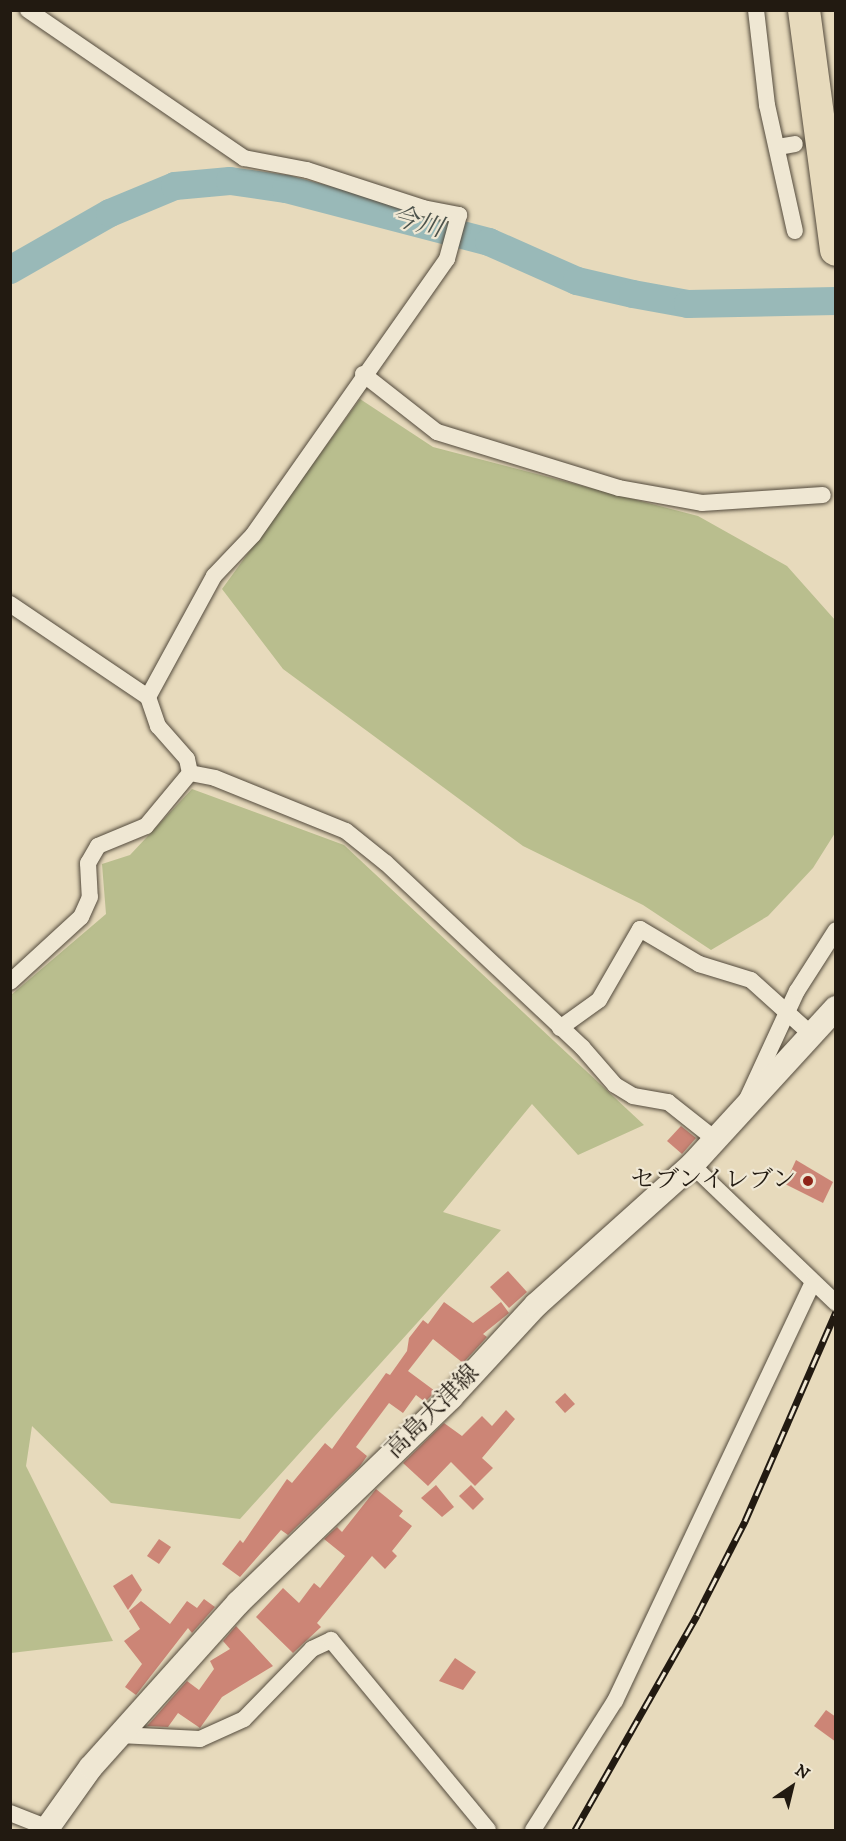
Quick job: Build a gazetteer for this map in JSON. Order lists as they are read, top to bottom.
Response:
{
  "streets": {
    "main road": ["高島大津線"]
  },
  "water": ["今川"],
  "places": ["セブンイレブン"],
  "north": "top right"
}
